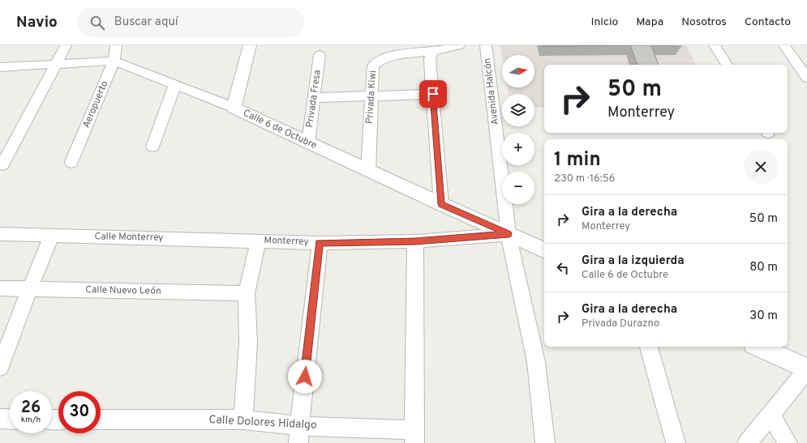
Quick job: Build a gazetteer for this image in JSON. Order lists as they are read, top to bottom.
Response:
{
  "streets": {
    "street": [
      "Avenida Halcón",
      "Privada Kiwi",
      "Privada Fresa",
      "Aeropuerto",
      "Calle 6 de Octubre",
      "Calle Monterrey",
      "Monterrey",
      "Calle Nuevo León",
      "Calle Dolores Hidalgo"
    ]
  },
  "crossings": [
    ["Avenida Halcón", "Calle 6 de Octubre"],
    ["Avenida Halcón", "Monterrey"],
    ["Privada Kiwi", "Calle 6 de Octubre"],
    ["Privada Fresa", "Calle 6 de Octubre"],
    ["Aeropuerto", "Calle 6 de Octubre"],
    ["Calle 6 de Octubre", "Monterrey"],
    ["Calle Monterrey", "Monterrey"]
  ],
  "north": "right",
  "page": {
    "header": "Navio",
    "search": "Buscar aquí",
    "nav": [
      "Inicio",
      "Mapa",
      "Nosotros",
      "Contacto"
    ],
    "map_buttons": ["+", "−"],
    "turn": ["50 m", "Monterrey"],
    "heading": ["1 min", "230 m · 16:56"],
    "list": [
      {
        "name": "Gira a la derecha",
        "note": "Monterrey",
        "value": "50 m"
      },
      {
        "name": "Gira a la izquierda",
        "note": "Calle 6 de Octubre",
        "value": "80 m"
      },
      {
        "name": "Gira a la derecha",
        "note": "Privada Durazno",
        "value": "30 m"
      }
    ],
    "speed": "26 km/h",
    "limit": "30"
  }
}
